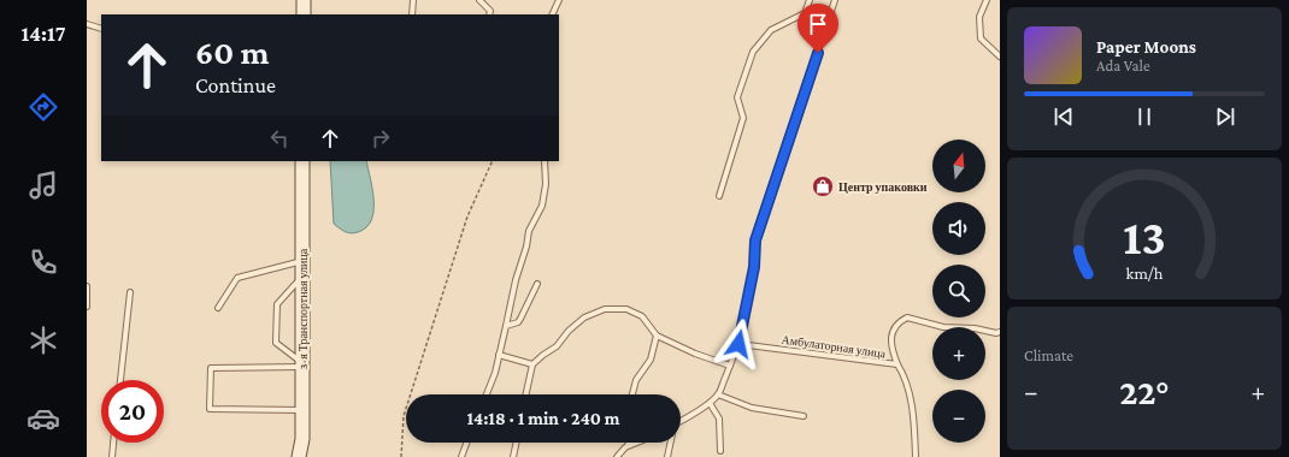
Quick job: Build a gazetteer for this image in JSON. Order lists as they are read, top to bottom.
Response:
{
  "streets": {
    "street": ["3-я Транспортная улица"],
    "lane": ["Амбулаторная улица"]
  },
  "places": {
    "shop": ["Центр упаковки"]
  },
  "north": "top",
  "page": {
    "tabs": "14:17",
    "turn": ["60 m", "Continue"],
    "song": ["Paper Moons", "Ada Vale"],
    "map_buttons": ["+", "−"],
    "tile": "Climate",
    "heat": ["−", "22°", "+"],
    "limit": "20",
    "trip": "14:18 · 1 min · 240 m",
    "gauge": ["13", "km/h"]
  }
}
